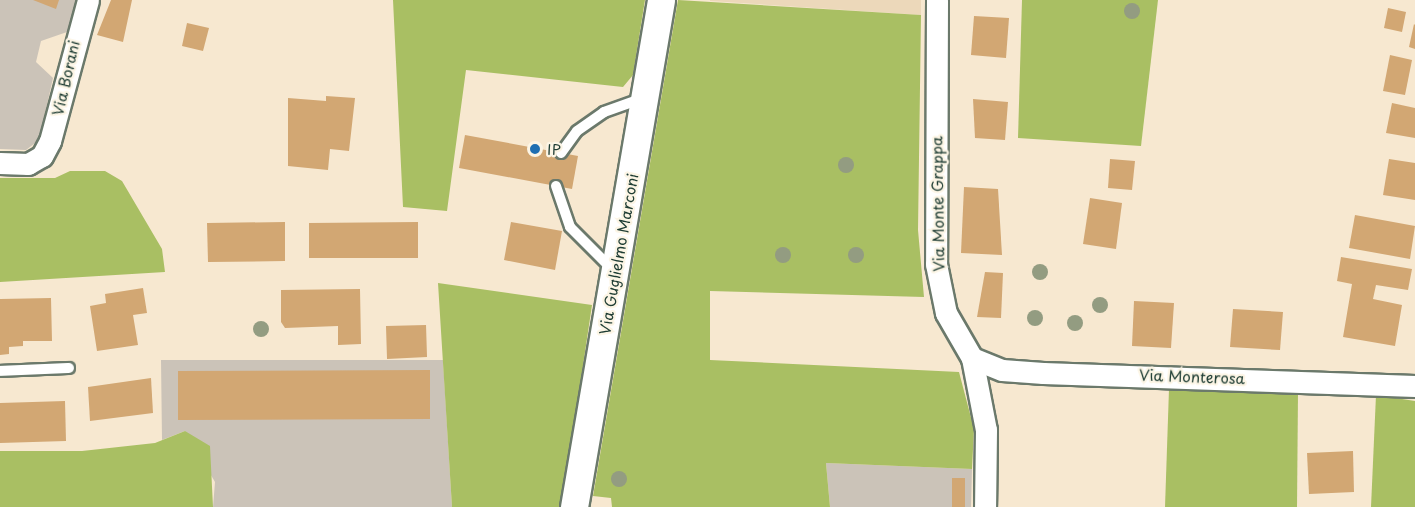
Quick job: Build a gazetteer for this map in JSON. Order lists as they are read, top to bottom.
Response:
{
  "streets": {
    "street": [
      "Via Borani",
      "Via Monte Grappa",
      "Via Guglielmo Marconi",
      "Via Monterosa"
    ]
  },
  "crossings": [
    ["Via Monte Grappa", "Via Monterosa"]
  ],
  "places": ["IP"]
}
